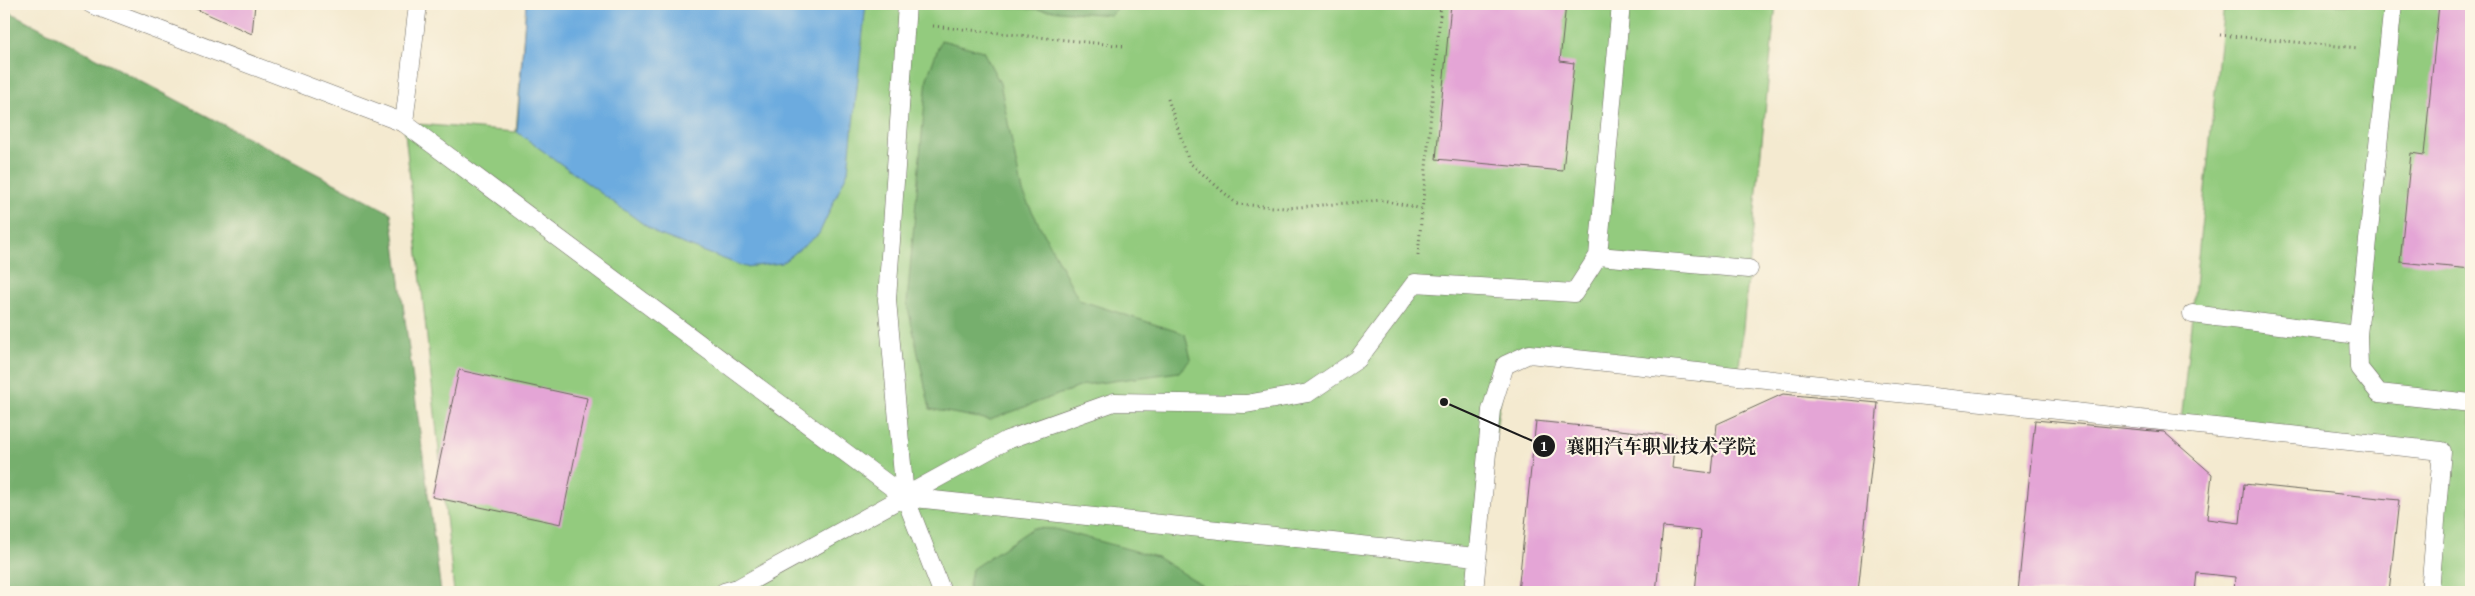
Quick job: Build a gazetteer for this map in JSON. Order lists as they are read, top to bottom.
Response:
{
  "places": ["襄阳汽车职业技术学院"]
}
